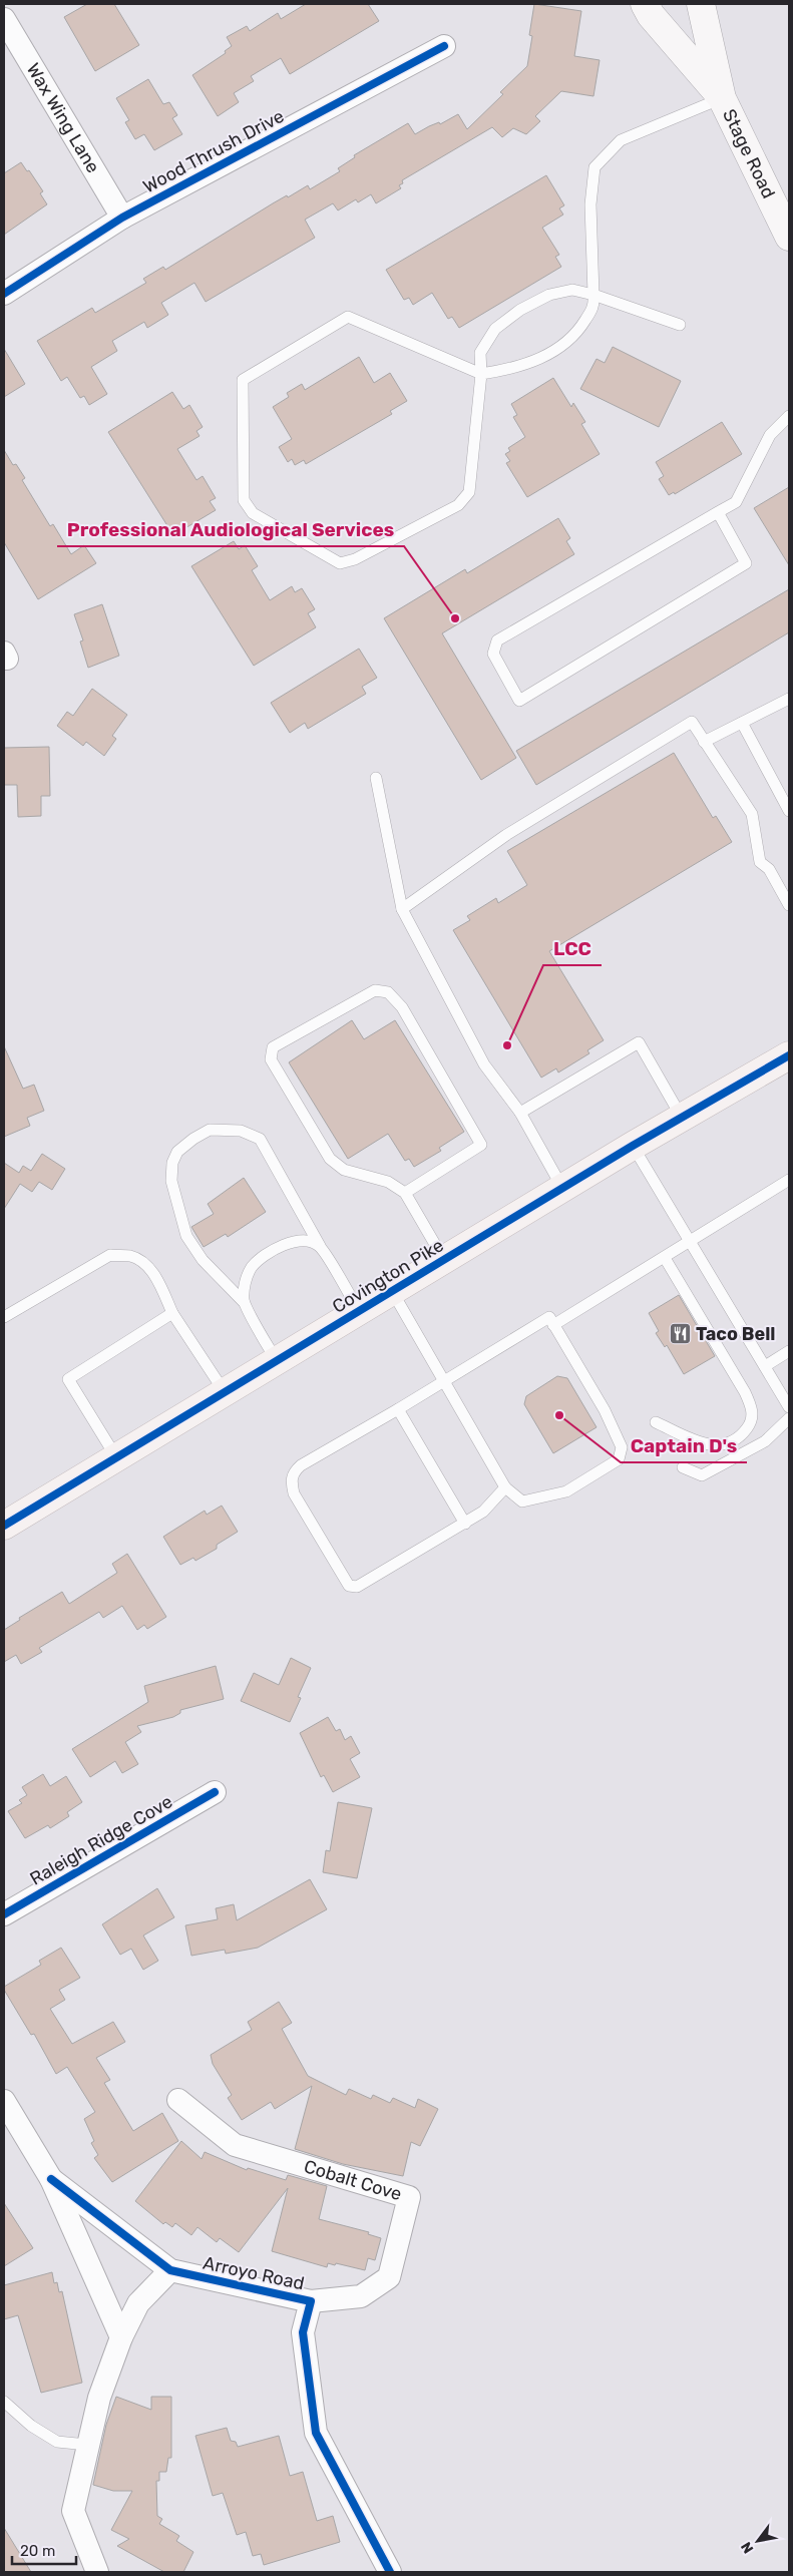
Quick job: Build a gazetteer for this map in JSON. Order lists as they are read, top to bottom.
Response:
{
  "streets": {
    "main road": ["Stage Road", "Covington Pike"],
    "street": [
      "Wax Wing Lane",
      "Wood Thrush Drive",
      "Raleigh Ridge Cove",
      "Cobalt Cove",
      "Arroyo Road"
    ]
  },
  "crossings": [
    ["Wax Wing Lane", "Wood Thrush Drive"],
    ["Cobalt Cove", "Arroyo Road"]
  ],
  "places": {
    "other": ["Professional Audiological Services", "LCC", "Captain D's"],
    "restaurant": ["Taco Bell"]
  },
  "scale_bar": "20 m",
  "north": "bottom left"
}
